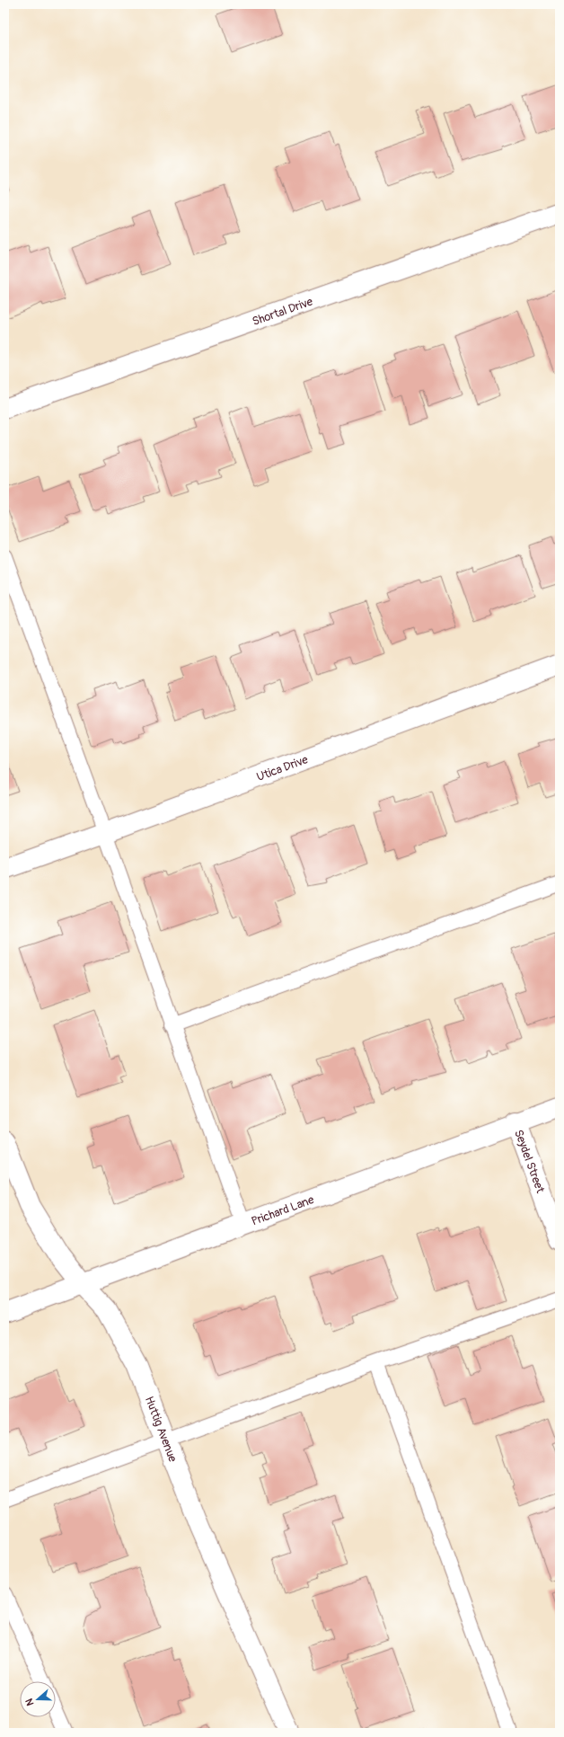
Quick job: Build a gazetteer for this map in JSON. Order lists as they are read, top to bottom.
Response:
{
  "streets": {
    "street": [
      "Shortal Drive",
      "Utica Drive",
      "Seydel Street",
      "Prichard Lane",
      "Huttig Avenue"
    ]
  },
  "crossings": [
    ["Seydel Street", "Prichard Lane"],
    ["Prichard Lane", "Huttig Avenue"]
  ],
  "north": "left"
}
